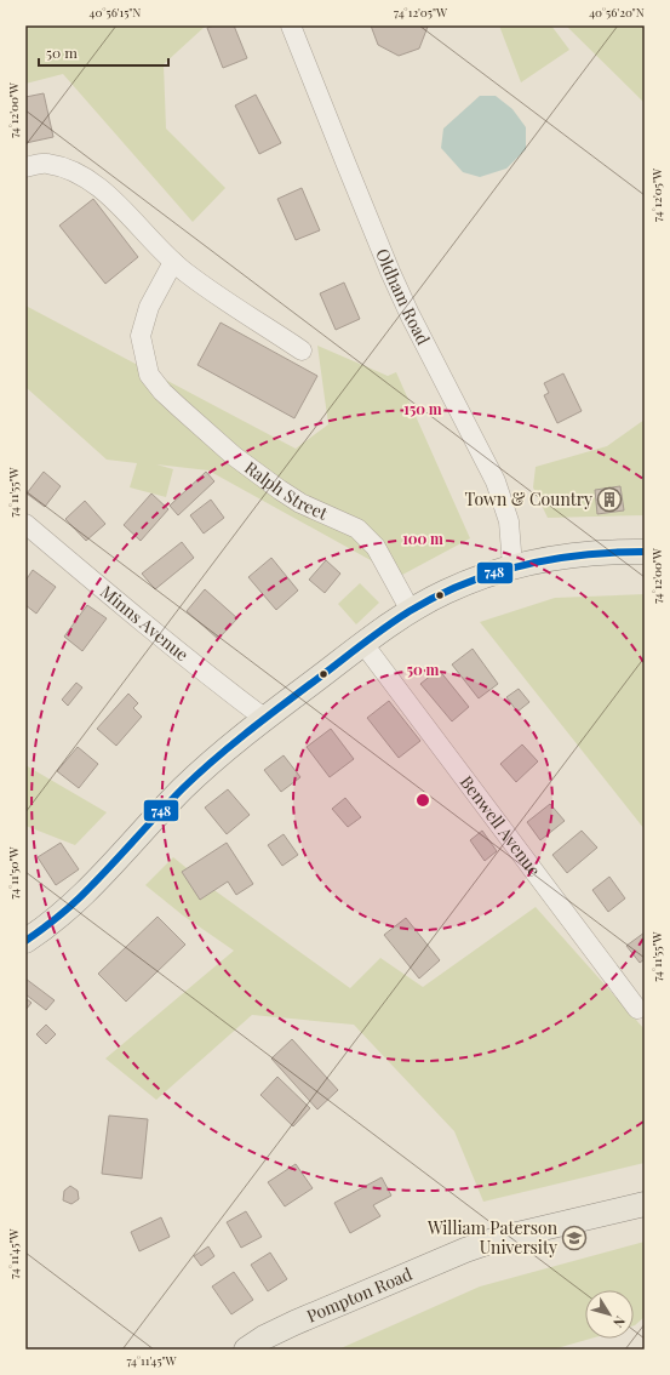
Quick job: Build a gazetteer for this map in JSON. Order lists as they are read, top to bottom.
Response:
{
  "streets": {
    "main road": ["Pompton Road"],
    "street": [
      "Oldham Road",
      "Ralph Street",
      "Minns Avenue",
      "Benwell Avenue"
    ]
  },
  "places": {
    "building": ["Town & Country"],
    "school or university": ["William Paterson University"]
  },
  "lines": ["transit line 748"],
  "scale_bar": "50 m",
  "north": "bottom right",
  "coordinates": [
    "40°56'15\"N",
    "74°12'05\"W",
    "40°56'20\"N",
    "74°12'00\"W",
    "74°11'55\"W",
    "74°11'50\"W",
    "74°11'45\"W"
  ],
  "rings": ["150 m", "100 m", "50 m"]
}
